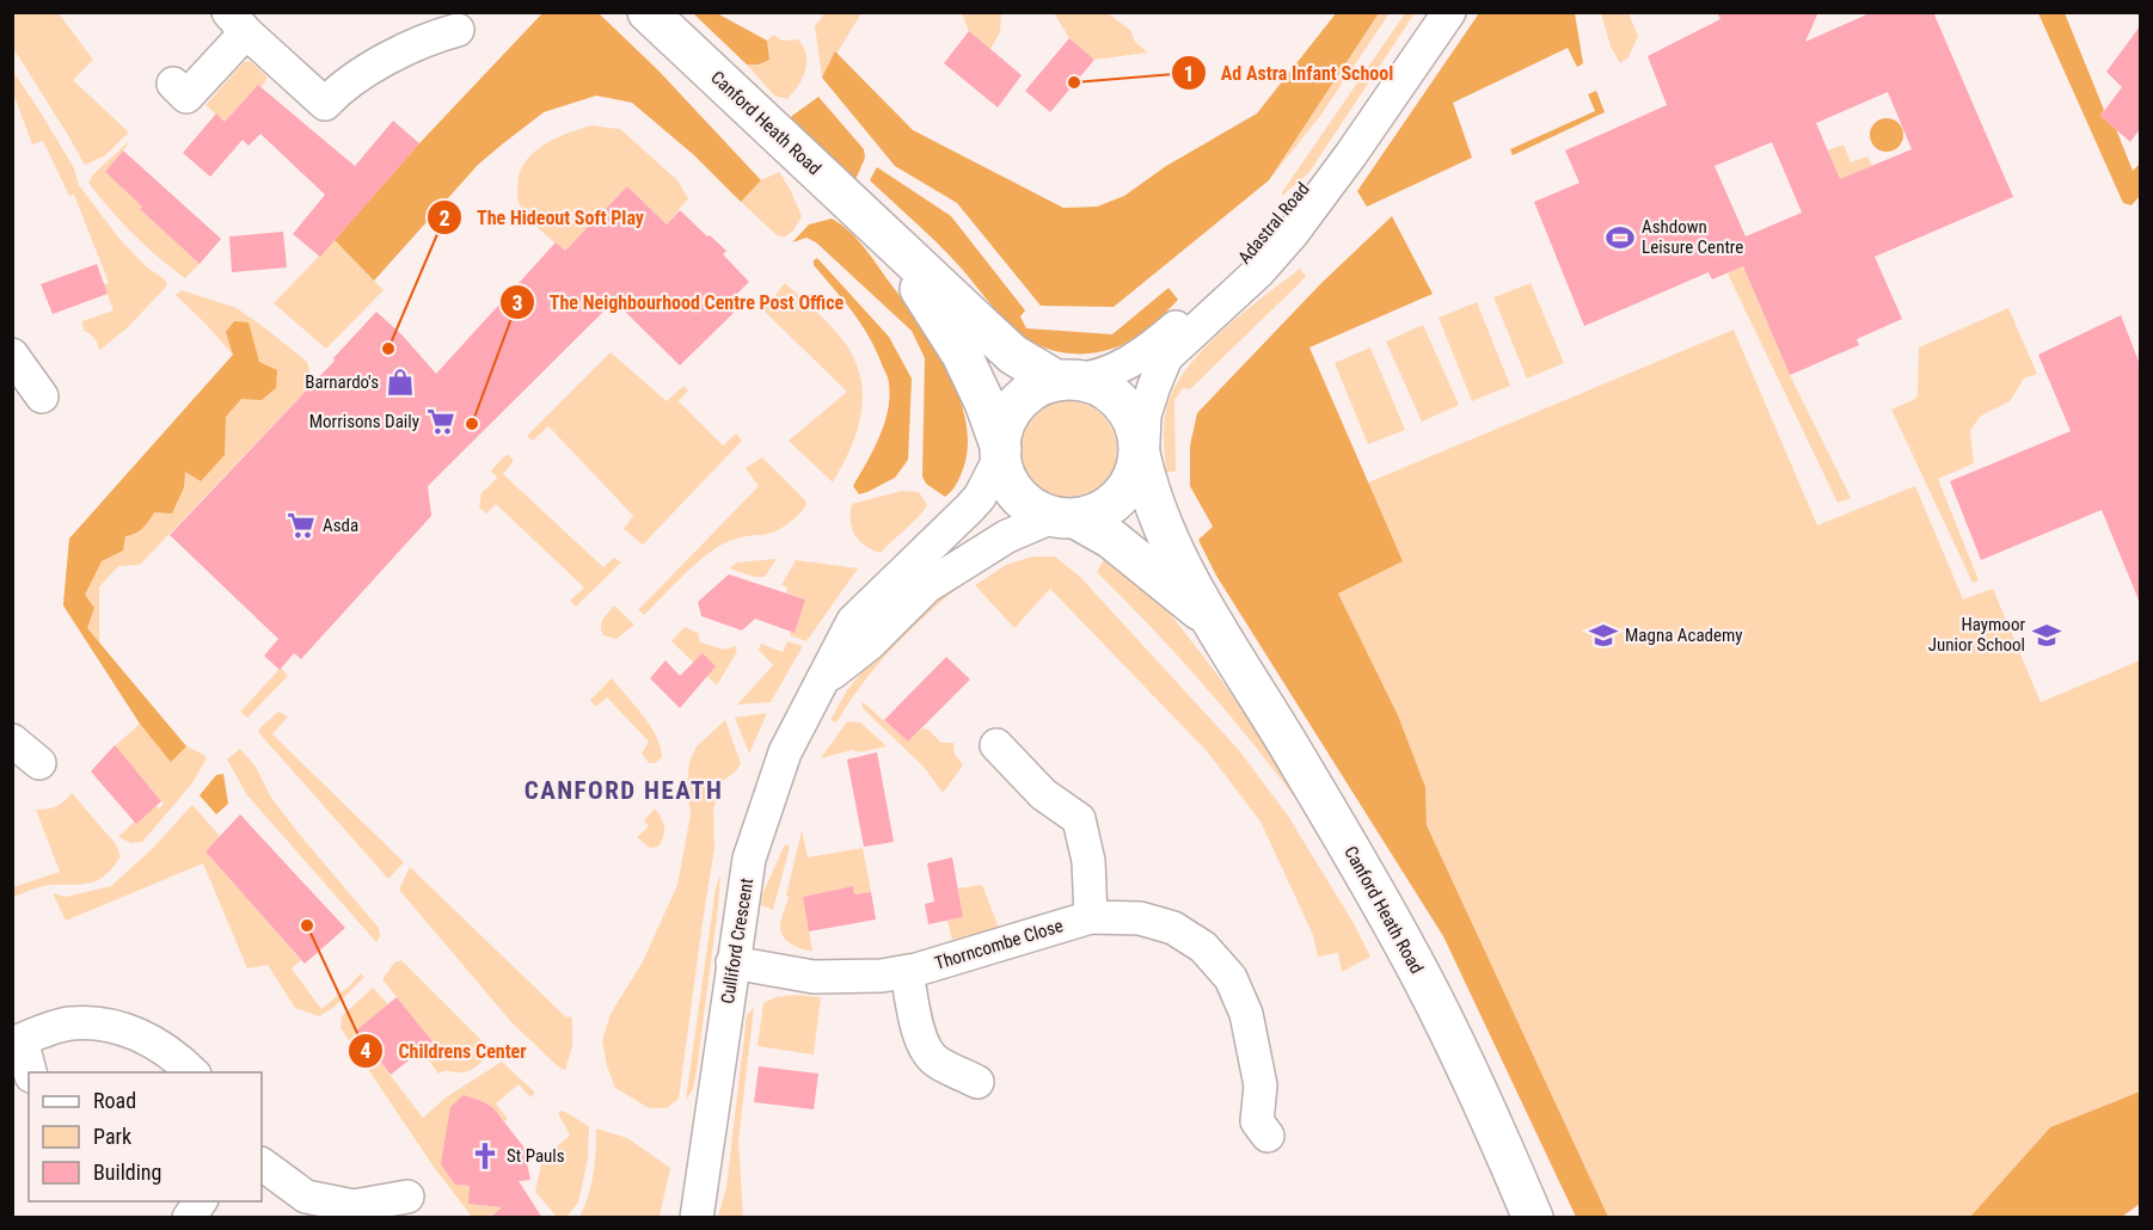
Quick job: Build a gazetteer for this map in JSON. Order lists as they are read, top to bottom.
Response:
{
  "streets": {
    "main road": ["Canford Heath Road"],
    "street": ["Adastral Road", "Culliford Crescent", "Thorncombe Close"]
  },
  "crossings": [
    ["Canford Heath Road", "Adastral Road"],
    ["Canford Heath Road", "Culliford Crescent"],
    ["Adastral Road", "Culliford Crescent"],
    ["Culliford Crescent", "Thorncombe Close"]
  ],
  "districts": ["CANFORD HEATH"],
  "places": {
    "other": [
      "Ad Astra Infant School",
      "The Hideout Soft Play",
      "The Neighbourhood Centre Post Office",
      "Childrens Center"
    ],
    "sports": ["Ashdown Leisure Centre"],
    "shop": ["Barnardo's"],
    "supermarket": ["Morrisons Daily", "Asda"],
    "school or university": ["Magna Academy", "Haymoor Junior School"],
    "church": ["St Pauls"]
  },
  "legend": ["Road", "Park", "Building"]
}
